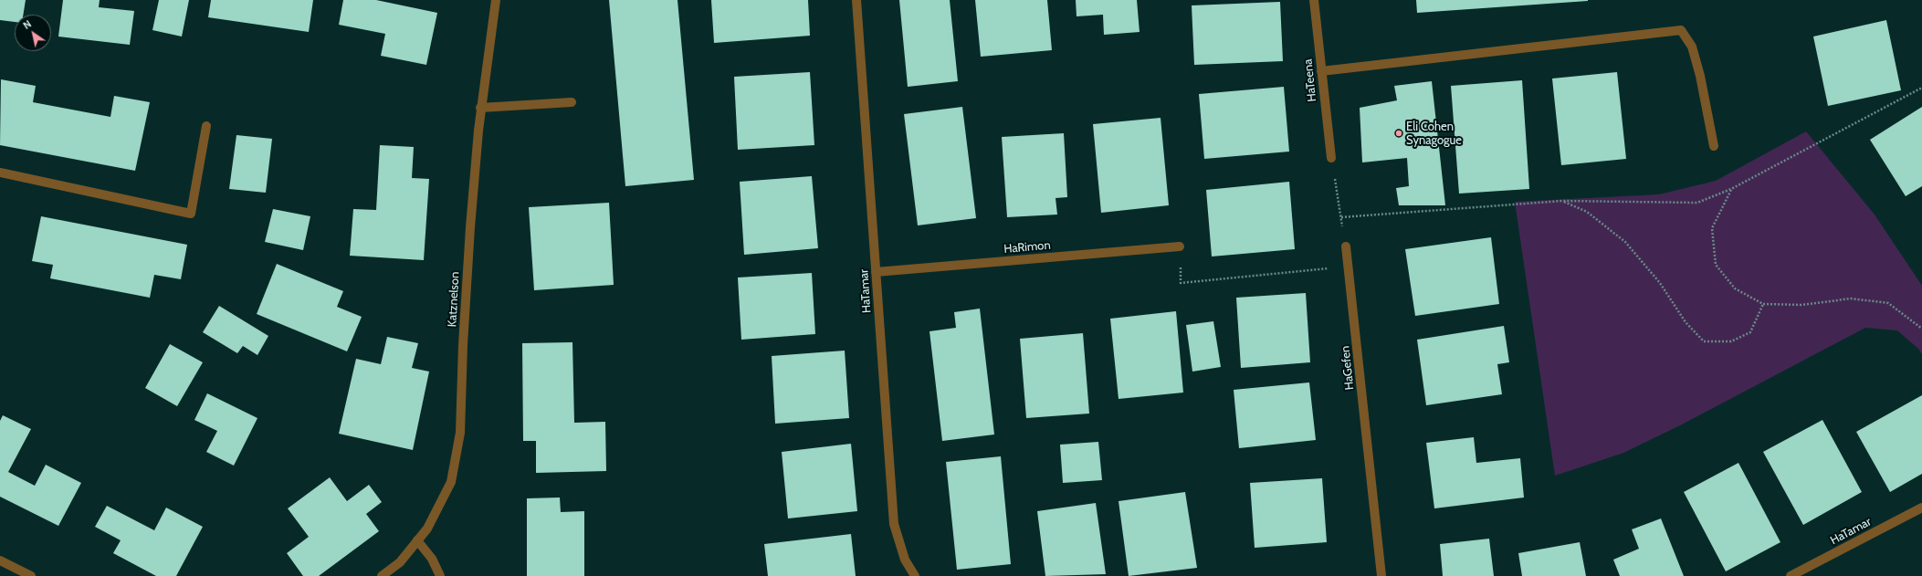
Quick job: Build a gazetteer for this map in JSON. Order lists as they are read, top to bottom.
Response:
{
  "streets": {
    "street": [
      "HaTeena",
      "HaRimon",
      "HaTamar",
      "Katznelson",
      "HaGefen"
    ]
  },
  "crossings": [
    ["HaRimon", "HaTamar"]
  ],
  "places": ["Eli Cohen Synagogue"],
  "north": "top left"
}
